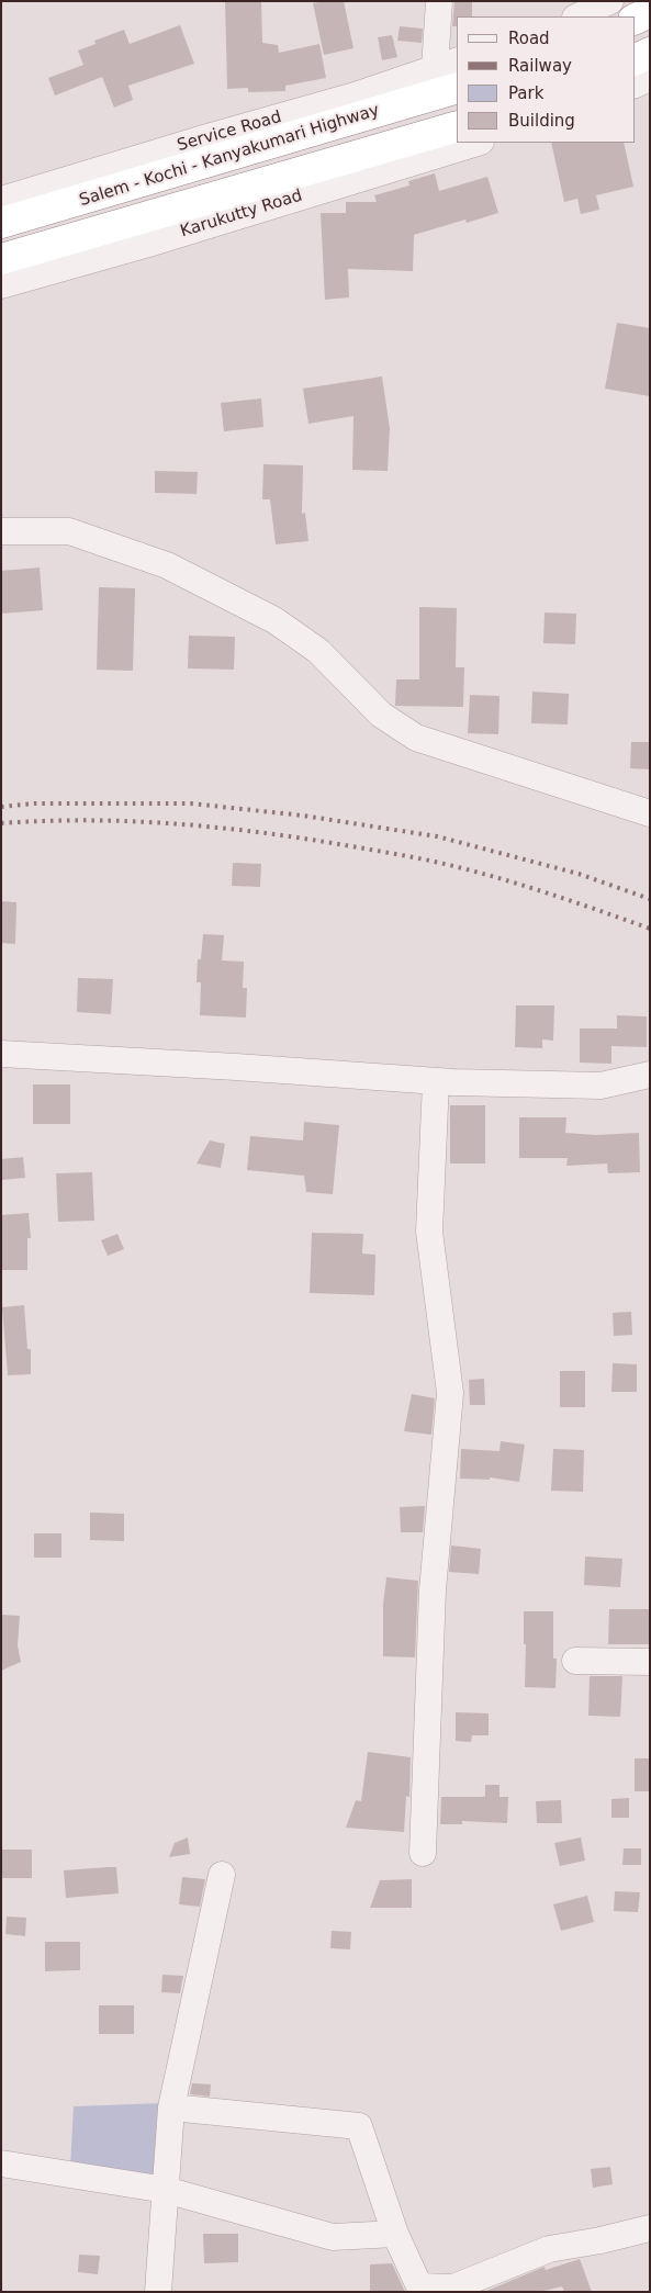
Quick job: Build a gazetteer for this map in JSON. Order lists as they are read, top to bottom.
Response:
{
  "streets": {
    "highway": ["Salem - Kochi - Kanyakumari Highway"],
    "street": ["Service Road", "Karukutty Road"]
  },
  "legend": [
    "Road",
    "Railway",
    "Park",
    "Building"
  ]
}
